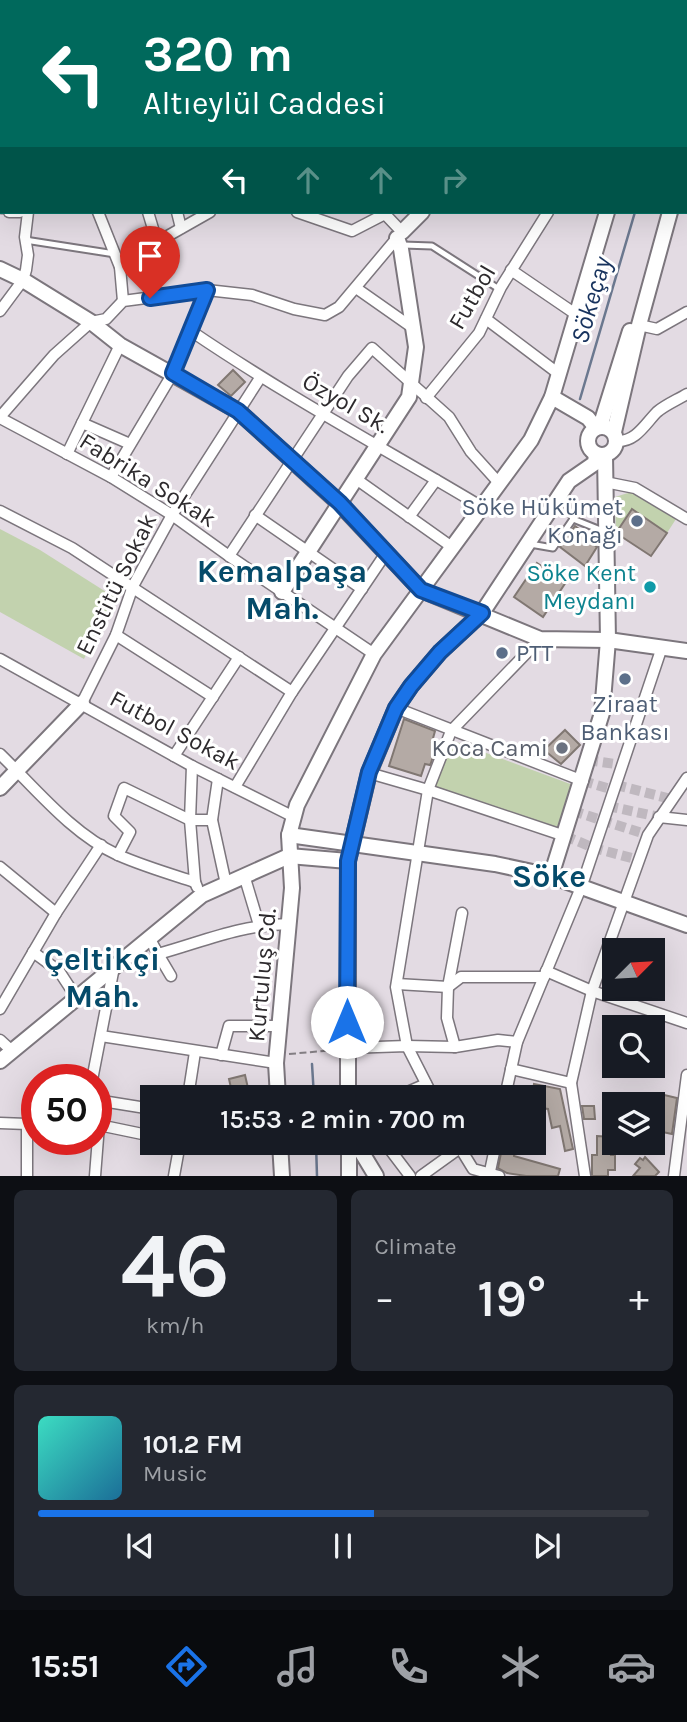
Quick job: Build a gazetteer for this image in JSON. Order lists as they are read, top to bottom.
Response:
{
  "streets": {
    "main road": ["Kurtuluş Cd."],
    "street": [
      "Futbol",
      "Özyol Sk.",
      "Fabrika Sokak",
      "Enstitü Sokak",
      "Futbol Sokak"
    ]
  },
  "crossings": [
    ["Özyol Sk.", "Enstitü Sokak"],
    ["Özyol Sk.", "Kurtuluş Cd."],
    ["Fabrika Sokak", "Enstitü Sokak"],
    ["Fabrika Sokak", "Kurtuluş Cd."],
    ["Enstitü Sokak", "Futbol Sokak"],
    ["Futbol Sokak", "Kurtuluş Cd."]
  ],
  "districts": ["Kemalpaşa Mah.", "Söke", "Çeltikçi Mah."],
  "water": ["Sökeçay"],
  "places": [
    "Söke Hükümet Konağı",
    "Söke Kent Meydanı",
    "PTT",
    "Ziraat Bankası",
    "Koca Cami"
  ],
  "north": "top right",
  "page": {
    "turn": ["320 m", "Altıeylül Caddesi"],
    "limit": "50",
    "trip": "15:53 · 2 min · 700 m",
    "tile": [
      ["46", "km/h"],
      "Climate"
    ],
    "heat": ["−", "19°", "+"],
    "song": ["101.2 FM", "Music"],
    "tabs": "15:51"
  }
}
